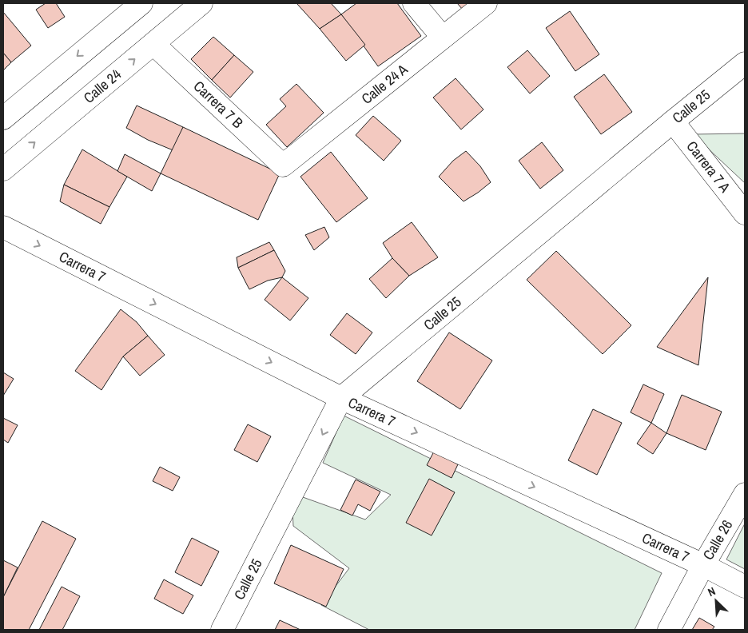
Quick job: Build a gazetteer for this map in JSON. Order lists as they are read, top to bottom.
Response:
{
  "streets": {
    "street": [
      "Calle 24 A",
      "Calle 24",
      "Carrera 7 B",
      "Calle 25",
      "Carrera 7 A",
      "Carrera 7",
      "Calle 26"
    ]
  },
  "crossings": [
    ["Calle 24 A", "Carrera 7 B"],
    ["Calle 24", "Carrera 7 B"],
    ["Calle 25", "Carrera 7 A"],
    ["Calle 25", "Carrera 7"],
    ["Carrera 7", "Calle 26"]
  ],
  "one_way": ["Carrera 7"],
  "north": "top left"
}
